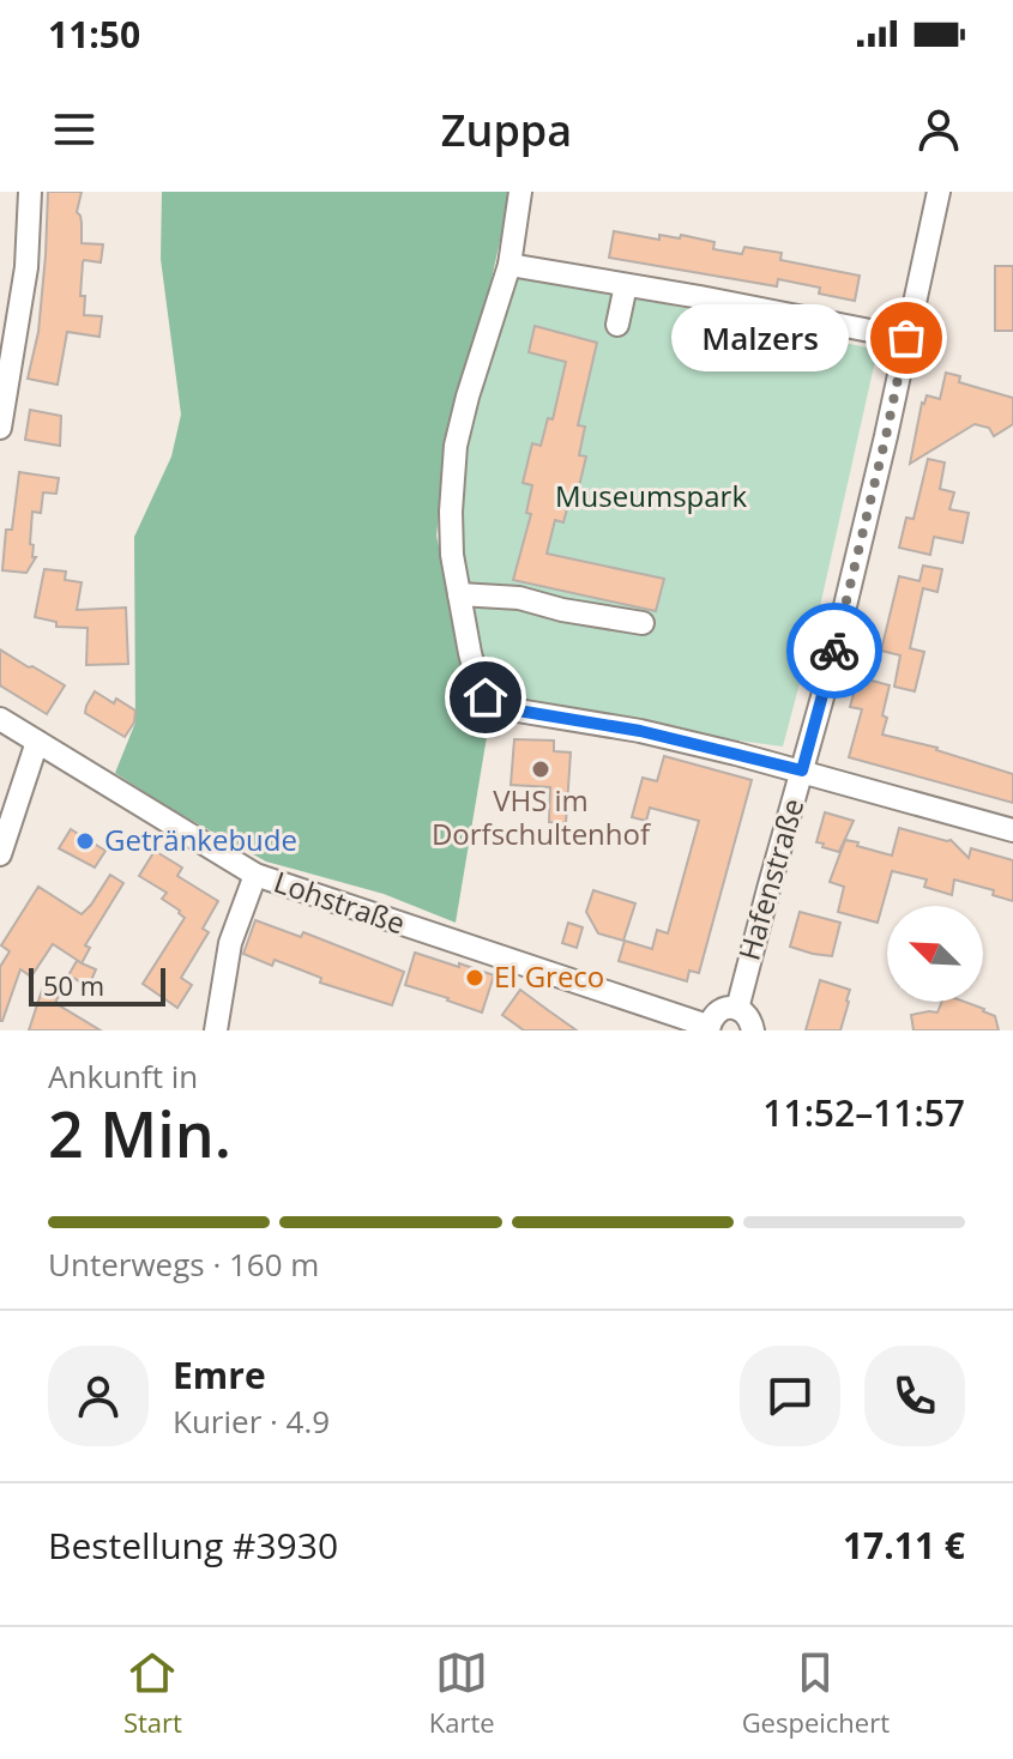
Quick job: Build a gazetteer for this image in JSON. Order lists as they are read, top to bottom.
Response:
{
  "streets": {
    "street": ["Hafenstraße", "Lohstraße"]
  },
  "crossings": [
    ["Hafenstraße", "Lohstraße"]
  ],
  "parks": ["Museumspark"],
  "places": [
    "Malzers",
    "VHS im Dorfschultenhof",
    "Getränkebude",
    "El Greco"
  ],
  "scale_bar": "50 m",
  "north": "top left",
  "page": {
    "status": "11:50",
    "header": "Zuppa",
    "bubble": "Malzers",
    "scale": "50 m",
    "heading": ["2 Min.", "Ankunft in", "11:52–11:57"],
    "panel": [
      "Emre",
      "Kurier · 4.9",
      "Bestellung #3930",
      "17.11 €"
    ],
    "bar": "Unterwegs · 160 m",
    "tabs": ["Start", "Karte", "Gespeichert"]
  }
}
